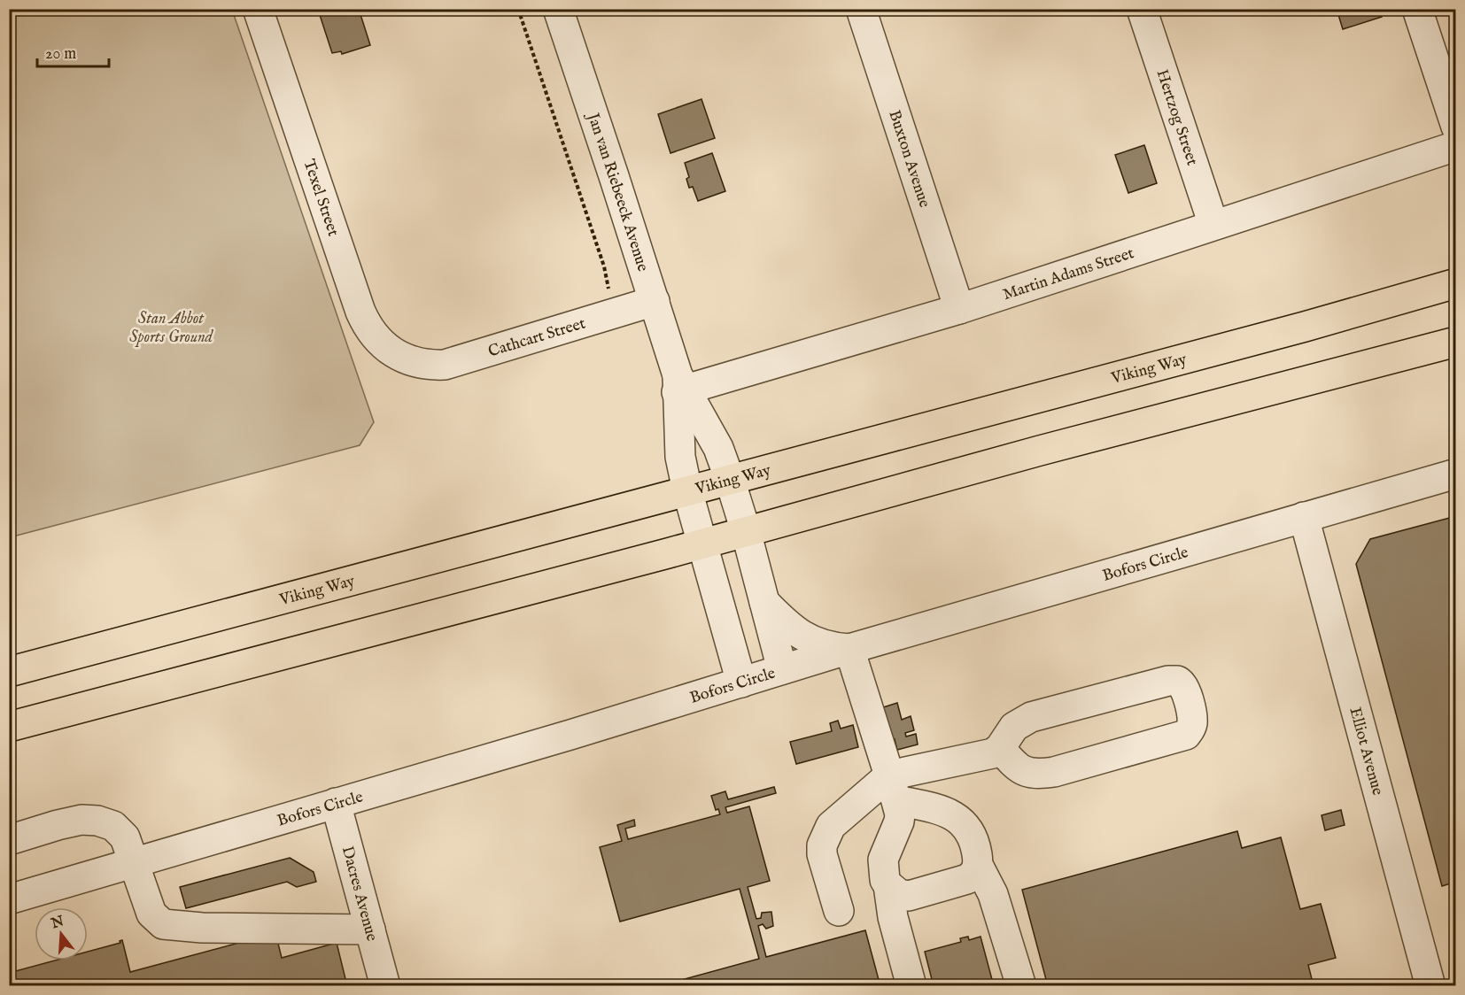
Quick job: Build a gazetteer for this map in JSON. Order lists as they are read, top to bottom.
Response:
{
  "streets": {
    "main road": ["Viking Way"],
    "street": [
      "Hertzog Street",
      "Buxton Avenue",
      "Jan van Riebeeck Avenue",
      "Texel Street",
      "Martin Adams Street",
      "Cathcart Street",
      "Bofors Circle",
      "Elliot Avenue",
      "Dacres Avenue"
    ]
  },
  "crossings": [
    ["Hertzog Street", "Martin Adams Street"],
    ["Buxton Avenue", "Martin Adams Street"],
    ["Jan van Riebeeck Avenue", "Martin Adams Street"],
    ["Jan van Riebeeck Avenue", "Cathcart Street"],
    ["Jan van Riebeeck Avenue", "Viking Way"],
    ["Jan van Riebeeck Avenue", "Bofors Circle"],
    ["Texel Street", "Cathcart Street"],
    ["Bofors Circle", "Elliot Avenue"],
    ["Bofors Circle", "Dacres Avenue"]
  ],
  "parks": ["Stan Abbot Sports Ground"],
  "scale_bar": "20 m",
  "north": "top"
}
